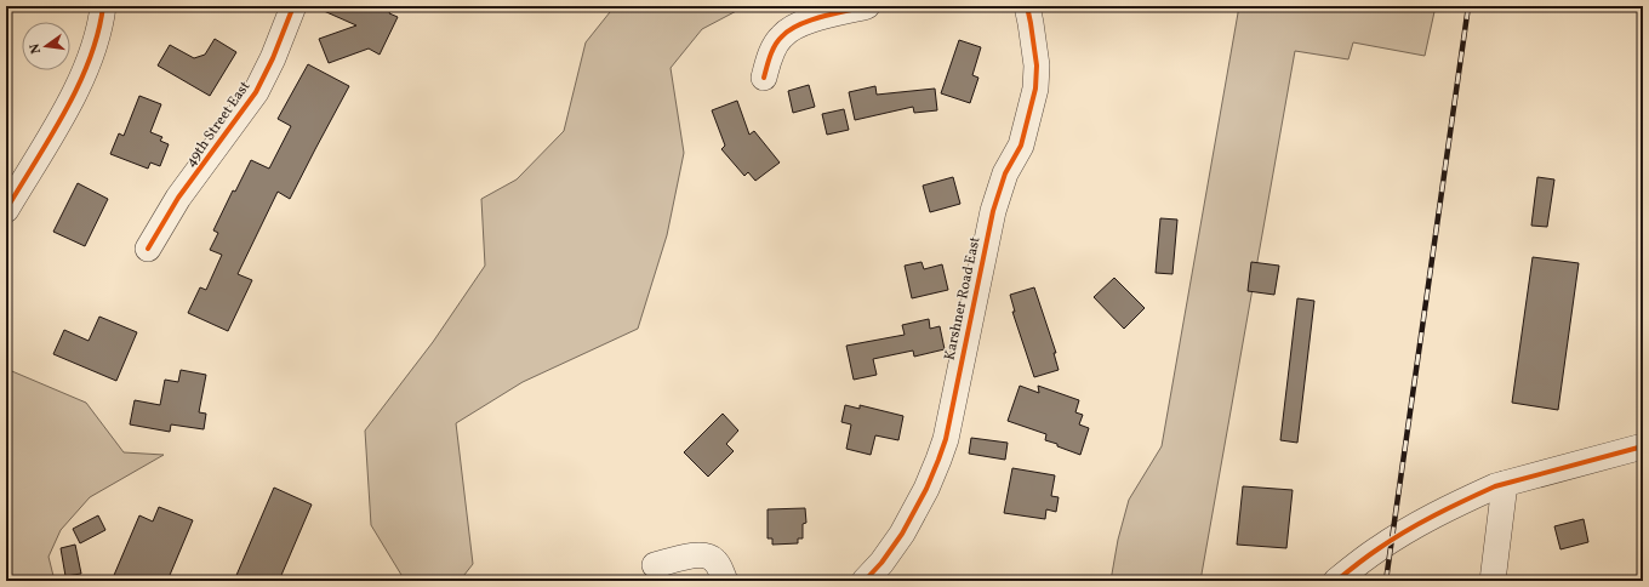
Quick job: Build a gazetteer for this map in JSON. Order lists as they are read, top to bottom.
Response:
{
  "streets": {
    "street": ["49th Street East", "Karshner Road East"]
  },
  "north": "left"
}
